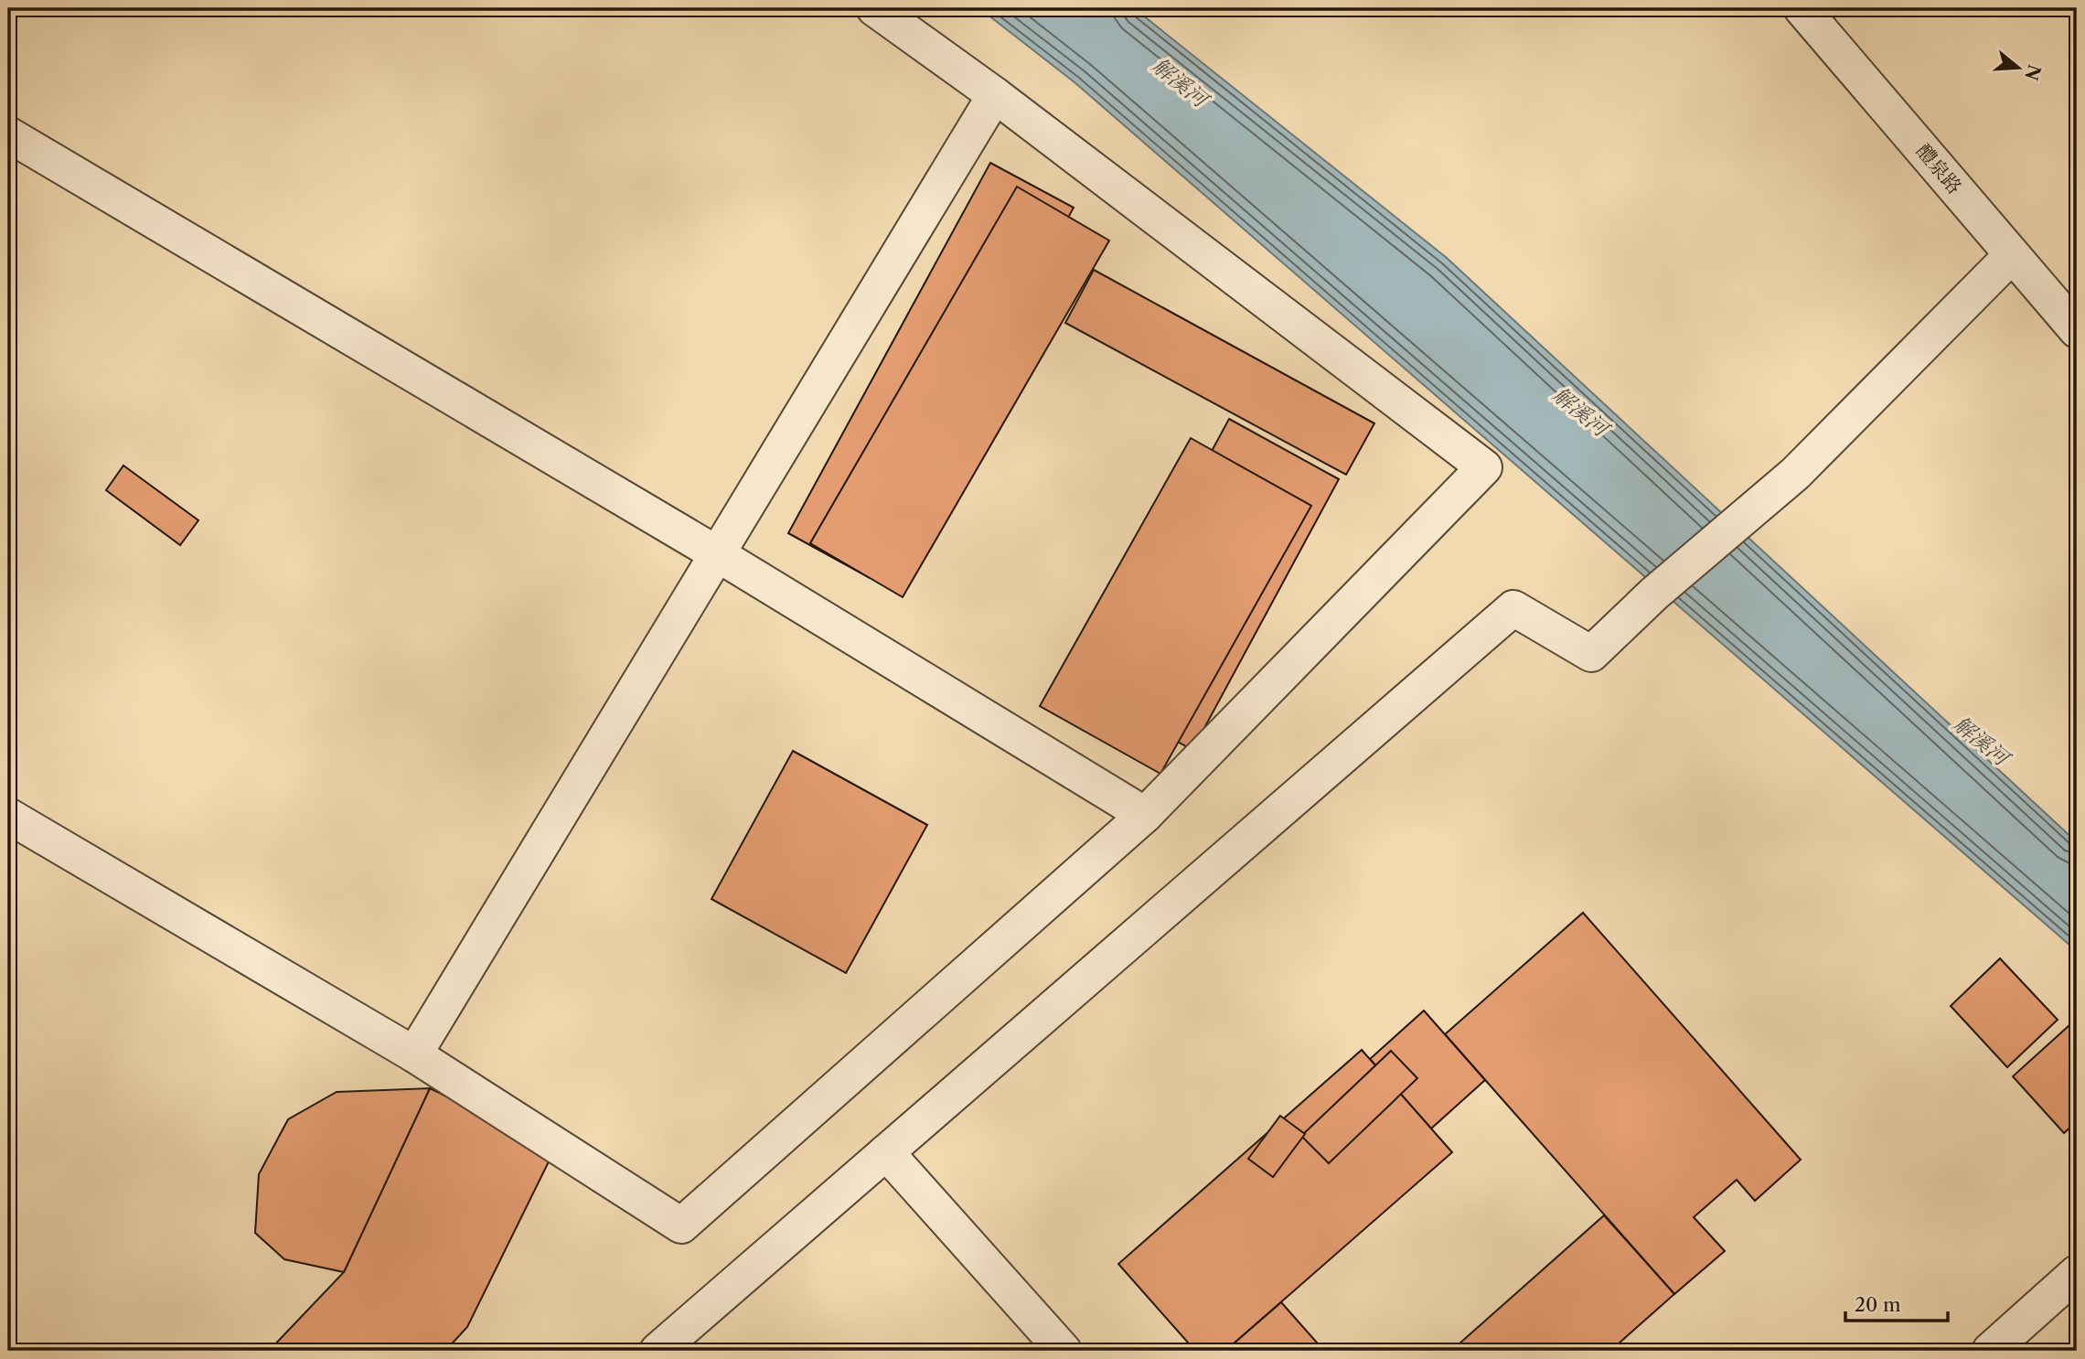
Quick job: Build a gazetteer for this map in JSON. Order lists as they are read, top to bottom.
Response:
{
  "streets": {
    "street": ["醴泉路"]
  },
  "water": ["解溪河"],
  "scale_bar": "20 m",
  "north": "right"
}
